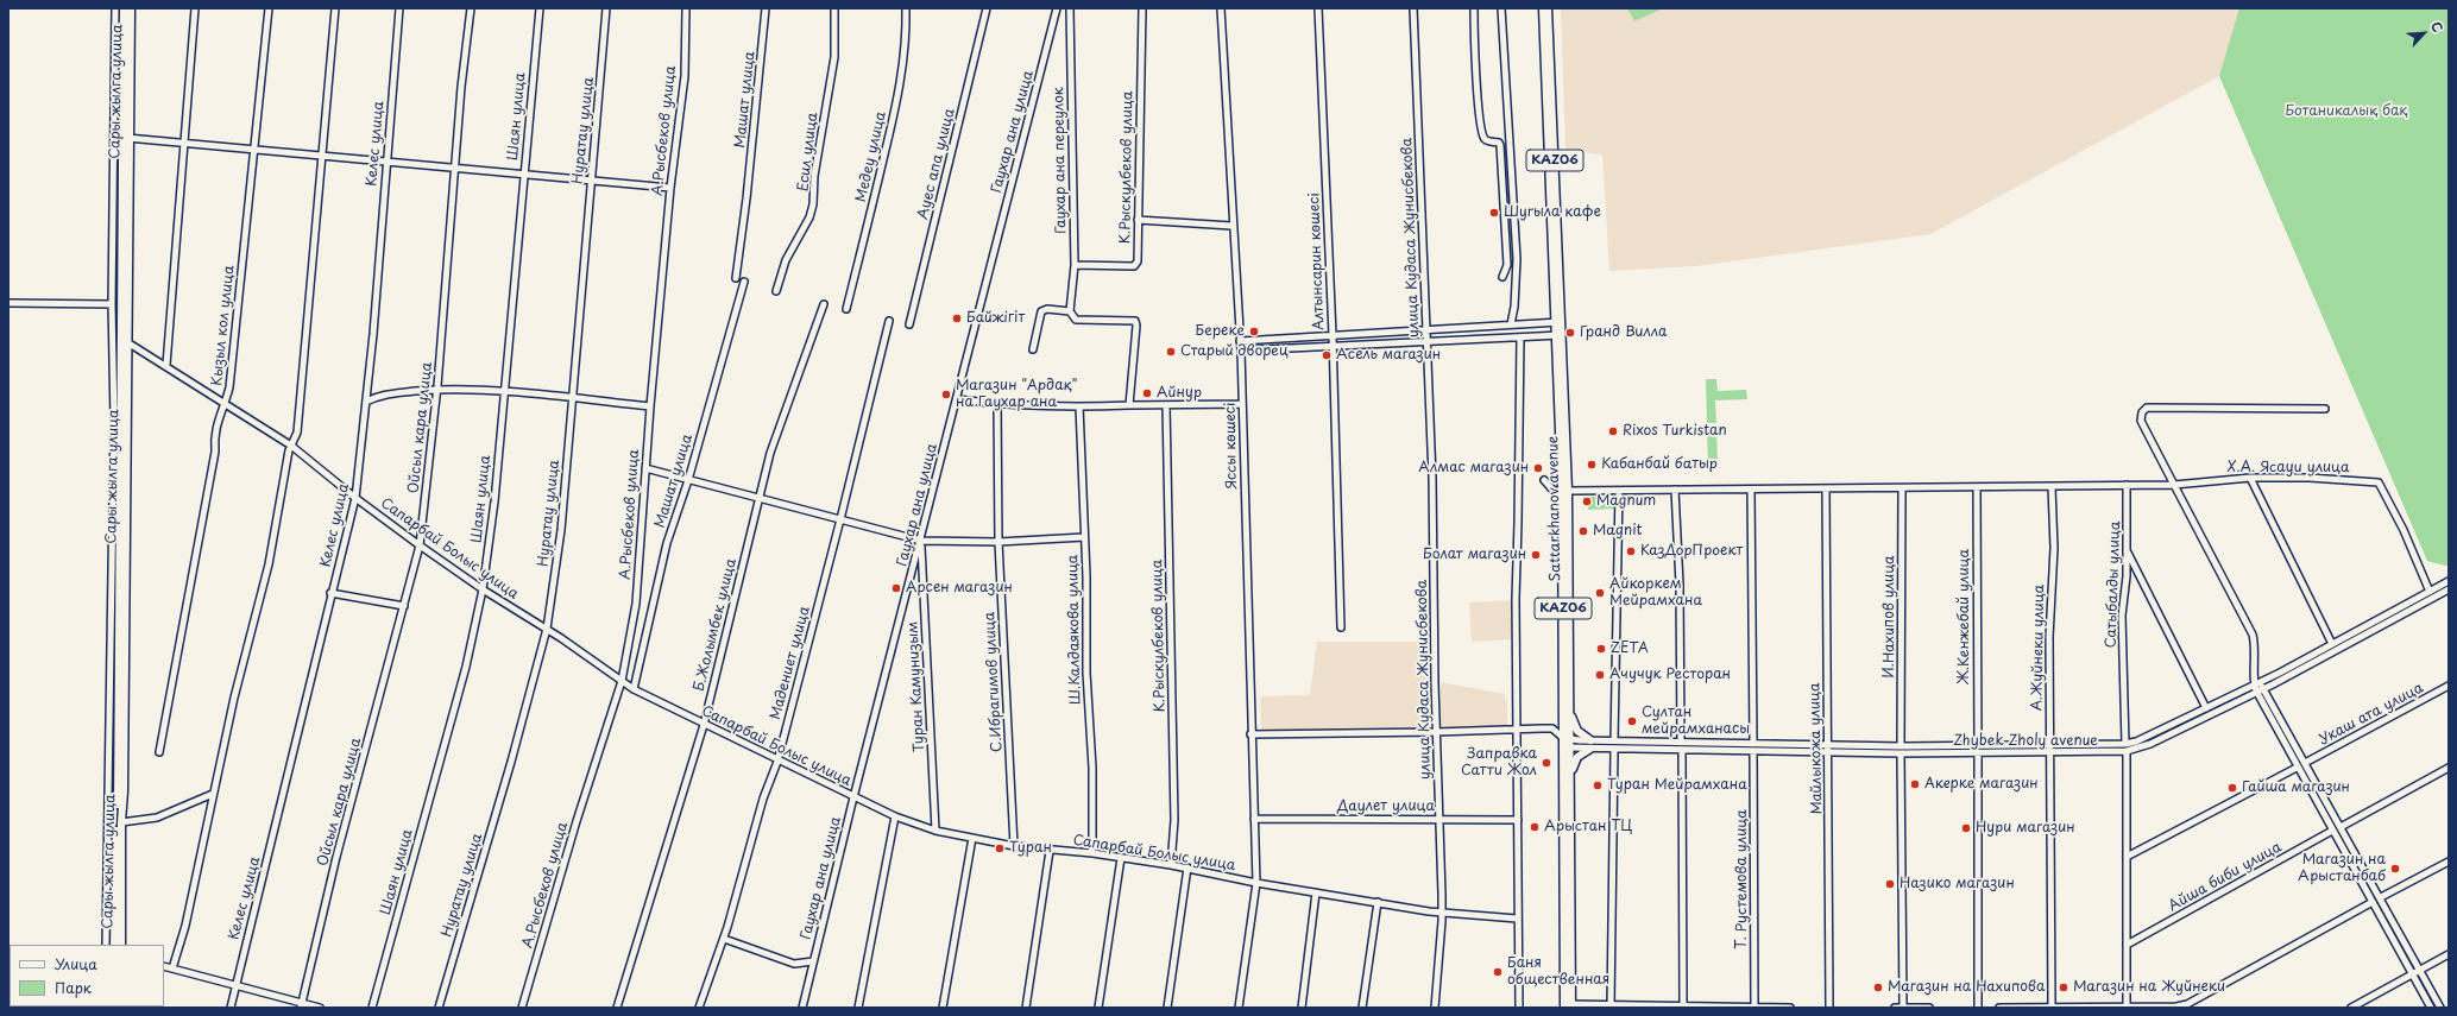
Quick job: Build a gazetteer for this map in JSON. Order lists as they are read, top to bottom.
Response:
{
  "streets": {
    "main road": ["Сары жылга улица", "KАZ06", "Sattarkhanov avenue"],
    "street": [
      "Машат улица",
      "Шаян улица",
      "Нуратау улица",
      "А.Рысбеков улица",
      "Гаухар ана улица",
      "Келес улица",
      "Есил улица",
      "Медеу улица",
      "Гаухар ана переулок",
      "Ауес апа улица",
      "К.Рыскулбеков улица",
      "улица Кудаса Жунисбекова",
      "Алтынсарин көшесі",
      "Кызыл кол улица",
      "Ойсыл кара улица",
      "Яссы көшесі",
      "Х.А. Ясауи улица",
      "Сапарбай Болыс улица",
      "Сатыбалды улица",
      "И.Нахипов улица",
      "Ж.Кенжебай улица",
      "Б.Жолымбек улица",
      "Ш.Калдаякова улица",
      "А.Жуйнеки улица",
      "Мадениет улица",
      "С.Ибрагимов улица",
      "Туран Камунизым",
      "Укаш ата улица",
      "Zhybek Zholy avenue",
      "Майлыкожа улица",
      "Даулет улица",
      "Айша биби улица",
      "Т. Рустемова улица"
    ]
  },
  "crossings": [
    ["Сары жылга улица", "Сапарбай Болыс улица"],
    ["Машат улица", "Сапарбай Болыс улица"],
    ["Шаян улица", "Сапарбай Болыс улица"],
    ["Нуратау улица", "Сапарбай Болыс улица"],
    ["А.Рысбеков улица", "Сапарбай Болыс улица"],
    ["Гаухар ана улица", "Сапарбай Болыс улица"],
    ["Гаухар ана улица", "Туран Камунизым"],
    ["Келес улица", "Сапарбай Болыс улица"],
    ["Гаухар ана переулок", "К.Рыскулбеков улица"],
    ["К.Рыскулбеков улица", "Сапарбай Болыс улица"],
    ["улица Кудаса Жунисбекова", "Сапарбай Болыс улица"],
    ["улица Кудаса Жунисбекова", "Даулет улица"],
    ["Кызыл кол улица", "Сапарбай Болыс улица"],
    ["Ойсыл кара улица", "Сапарбай Болыс улица"],
    ["Яссы көшесі", "Сапарбай Болыс улица"],
    ["Яссы көшесі", "Даулет улица"],
    ["Х.А. Ясауи улица", "Sattarkhanov avenue"],
    ["Х.А. Ясауи улица", "Сатыбалды улица"],
    ["Х.А. Ясауи улица", "И.Нахипов улица"],
    ["Х.А. Ясауи улица", "Ж.Кенжебай улица"],
    ["Х.А. Ясауи улица", "А.Жуйнеки улица"],
    ["Х.А. Ясауи улица", "Zhybek Zholy avenue"],
    ["Х.А. Ясауи улица", "Майлыкожа улица"],
    ["Sattarkhanov avenue", "Zhybek Zholy avenue"],
    ["Сапарбай Болыс улица", "Б.Жолымбек улица"],
    ["Сапарбай Болыс улица", "Ш.Калдаякова улица"],
    ["Сапарбай Болыс улица", "Мадениет улица"],
    ["Сапарбай Болыс улица", "С.Ибрагимов улица"],
    ["Сапарбай Болыс улица", "Туран Камунизым"],
    ["Сатыбалды улица", "Zhybek Zholy avenue"],
    ["И.Нахипов улица", "Zhybek Zholy avenue"],
    ["Ж.Кенжебай улица", "Zhybek Zholy avenue"],
    ["А.Жуйнеки улица", "Zhybek Zholy avenue"],
    ["Zhybek Zholy avenue", "Майлыкожа улица"],
    ["Zhybek Zholy avenue", "Т. Рустемова улица"]
  ],
  "parks": ["Ботаникалық бақ"],
  "places": [
    "Шугыла кафе",
    "Байжігіт",
    "Береке",
    "Гранд Вилла",
    "Старый дворец",
    "Асель магазин",
    "Айнур",
    "Магазин \"Ардақ\" на Гаухар ана",
    "Rixos Turkistan",
    "Кабанбай батыр",
    "Алмас магазин",
    "Magnum",
    "Magnit",
    "КазДорПроект",
    "Болат магазин",
    "Арсен магазин",
    "Айкоркем Мейрамхана",
    "ZETA",
    "Ачучук Ресторан",
    "Султан мейрамханасы",
    "Заправка Сатти Жол",
    "Акерке магазин",
    "Туран Мейрамхана",
    "Гайша магазин",
    "Арыстан ТЦ",
    "Нури магазин",
    "Туран",
    "Магазин на Арыстанбаб",
    "Назико магазин",
    "Баня общественная",
    "Магазин на Нахипова",
    "Магазин на Жуйнеки"
  ],
  "legend": ["Улица", "Парк"],
  "north": "top right"
}
